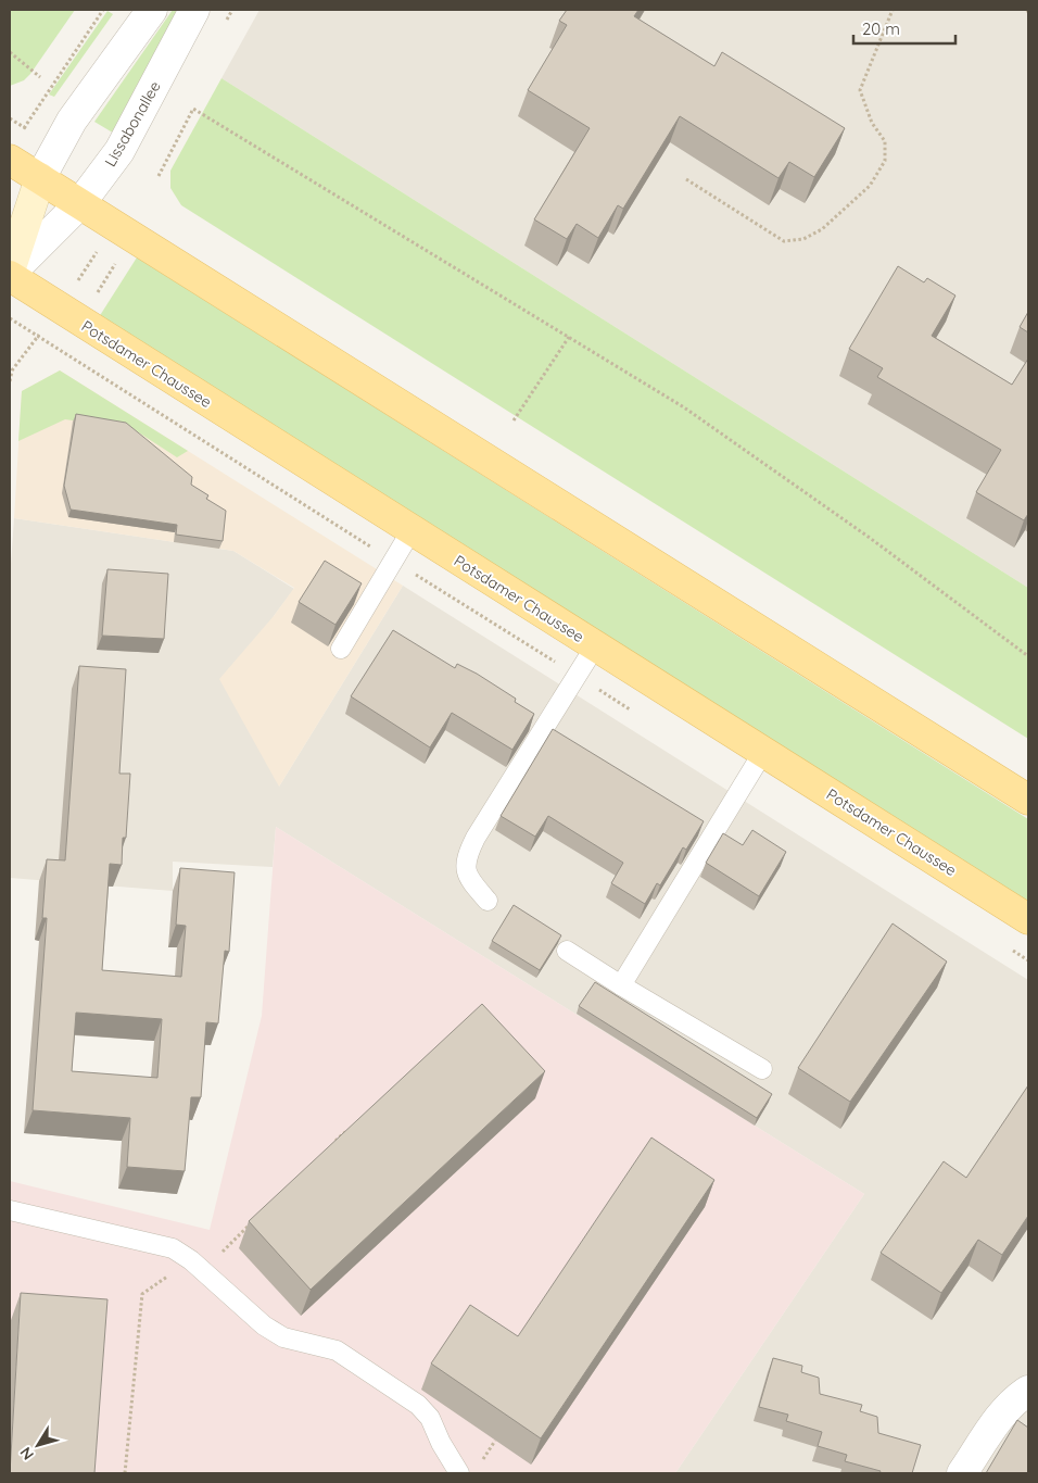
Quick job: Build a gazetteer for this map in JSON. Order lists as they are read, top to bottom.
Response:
{
  "streets": {
    "main road": ["Potsdamer Chaussee"],
    "street": ["Lissabonallee"]
  },
  "crossings": [
    ["Lissabonallee", "Potsdamer Chaussee"]
  ],
  "scale_bar": "20 m",
  "north": "bottom left"
}
